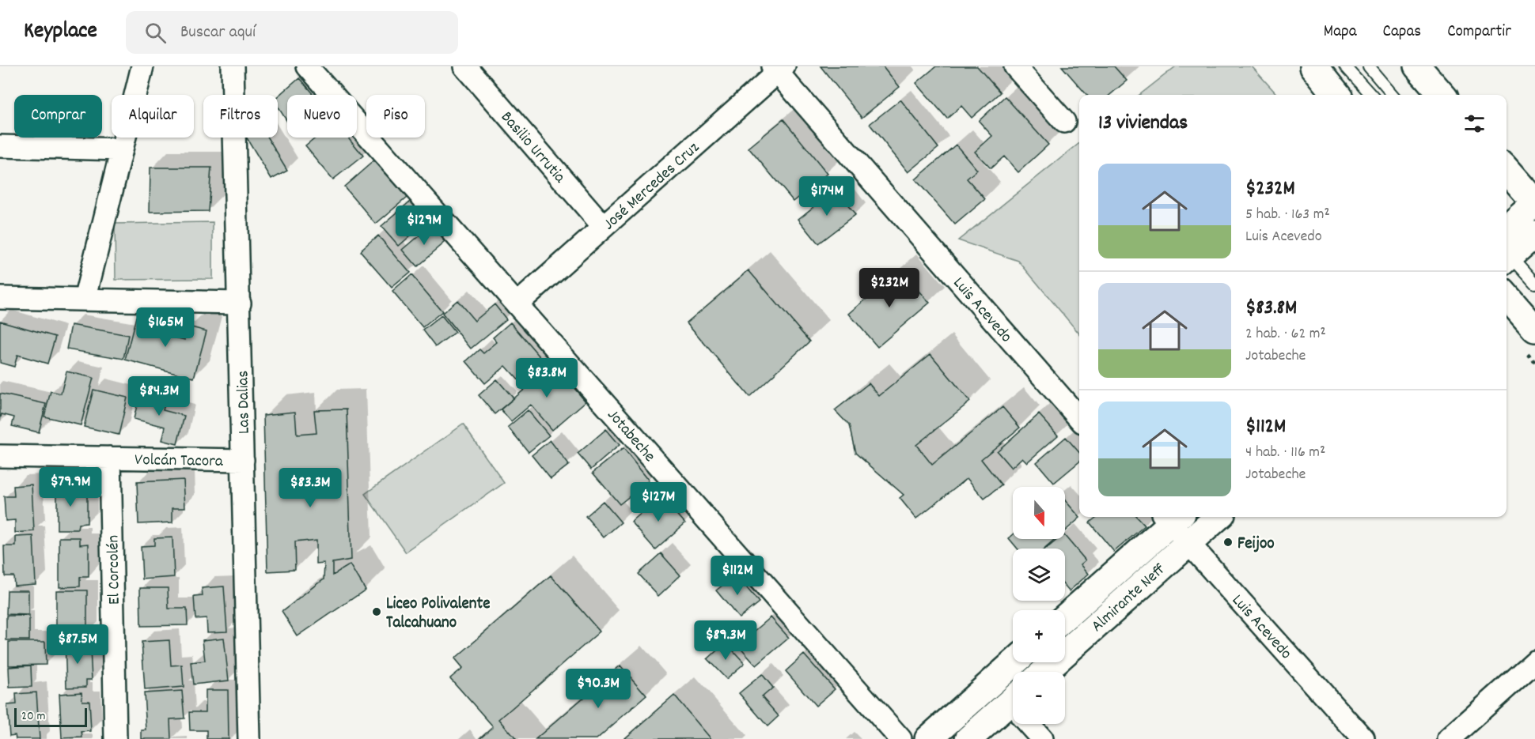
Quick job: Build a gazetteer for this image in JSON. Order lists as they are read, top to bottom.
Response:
{
  "streets": {
    "street": [
      "Basilio Urrutia",
      "José Mercedes Cruz",
      "Luis Acevedo",
      "Las Dalias",
      "Jotabeche",
      "Volcán Tacora",
      "El Corcolén",
      "Almirante Neff"
    ]
  },
  "crossings": [
    ["Basilio Urrutia", "José Mercedes Cruz"],
    ["José Mercedes Cruz", "Luis Acevedo"],
    ["José Mercedes Cruz", "Jotabeche"],
    ["Luis Acevedo", "Almirante Neff"],
    ["Las Dalias", "Volcán Tacora"],
    ["Volcán Tacora", "El Corcolén"]
  ],
  "places": ["Feijoo", "Liceo Polivalente Talcahuano"],
  "scale_bar": "20 m",
  "north": "bottom",
  "page": {
    "header": "Keyplace",
    "search": "Buscar aquí",
    "nav": ["Mapa", "Capas", "Compartir"],
    "chip": [
      "Comprar",
      "Alquilar",
      "Filtros",
      "Nuevo",
      "Piso"
    ],
    "heading": "13 viviendas",
    "list": [
      {
        "name": "$232M",
        "note": "5 hab. · 163 m² · Luis Acevedo"
      },
      {
        "name": "$83.8M",
        "note": "2 hab. · 62 m² · Jotabeche"
      },
      {
        "name": "$112M",
        "note": "4 hab. · 116 m² · Jotabeche"
      }
    ],
    "price": [
      "$174M",
      "$129M",
      "$232M",
      "$165M",
      "$83.8M",
      "$84.3M",
      "$79.9M",
      "$83.3M",
      "$127M",
      "$112M",
      "$89.3M",
      "$87.5M",
      "$90.3M"
    ],
    "map_buttons": ["+", "−"],
    "scale": "20 m"
  }
}
